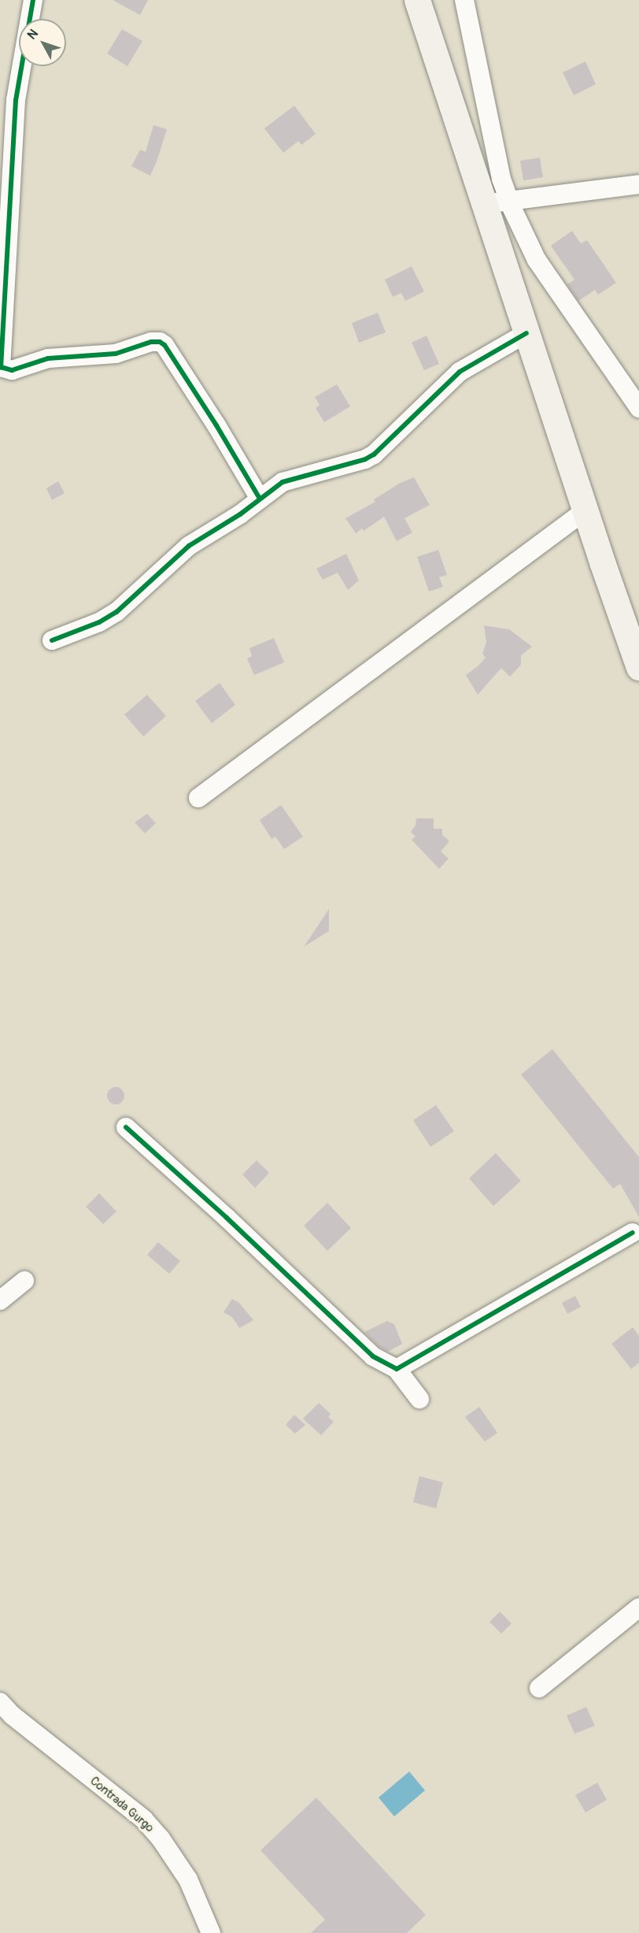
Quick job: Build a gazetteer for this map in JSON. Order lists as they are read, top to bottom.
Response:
{
  "streets": {
    "street": ["Contrada Gurgo"]
  },
  "north": "top left"
}
